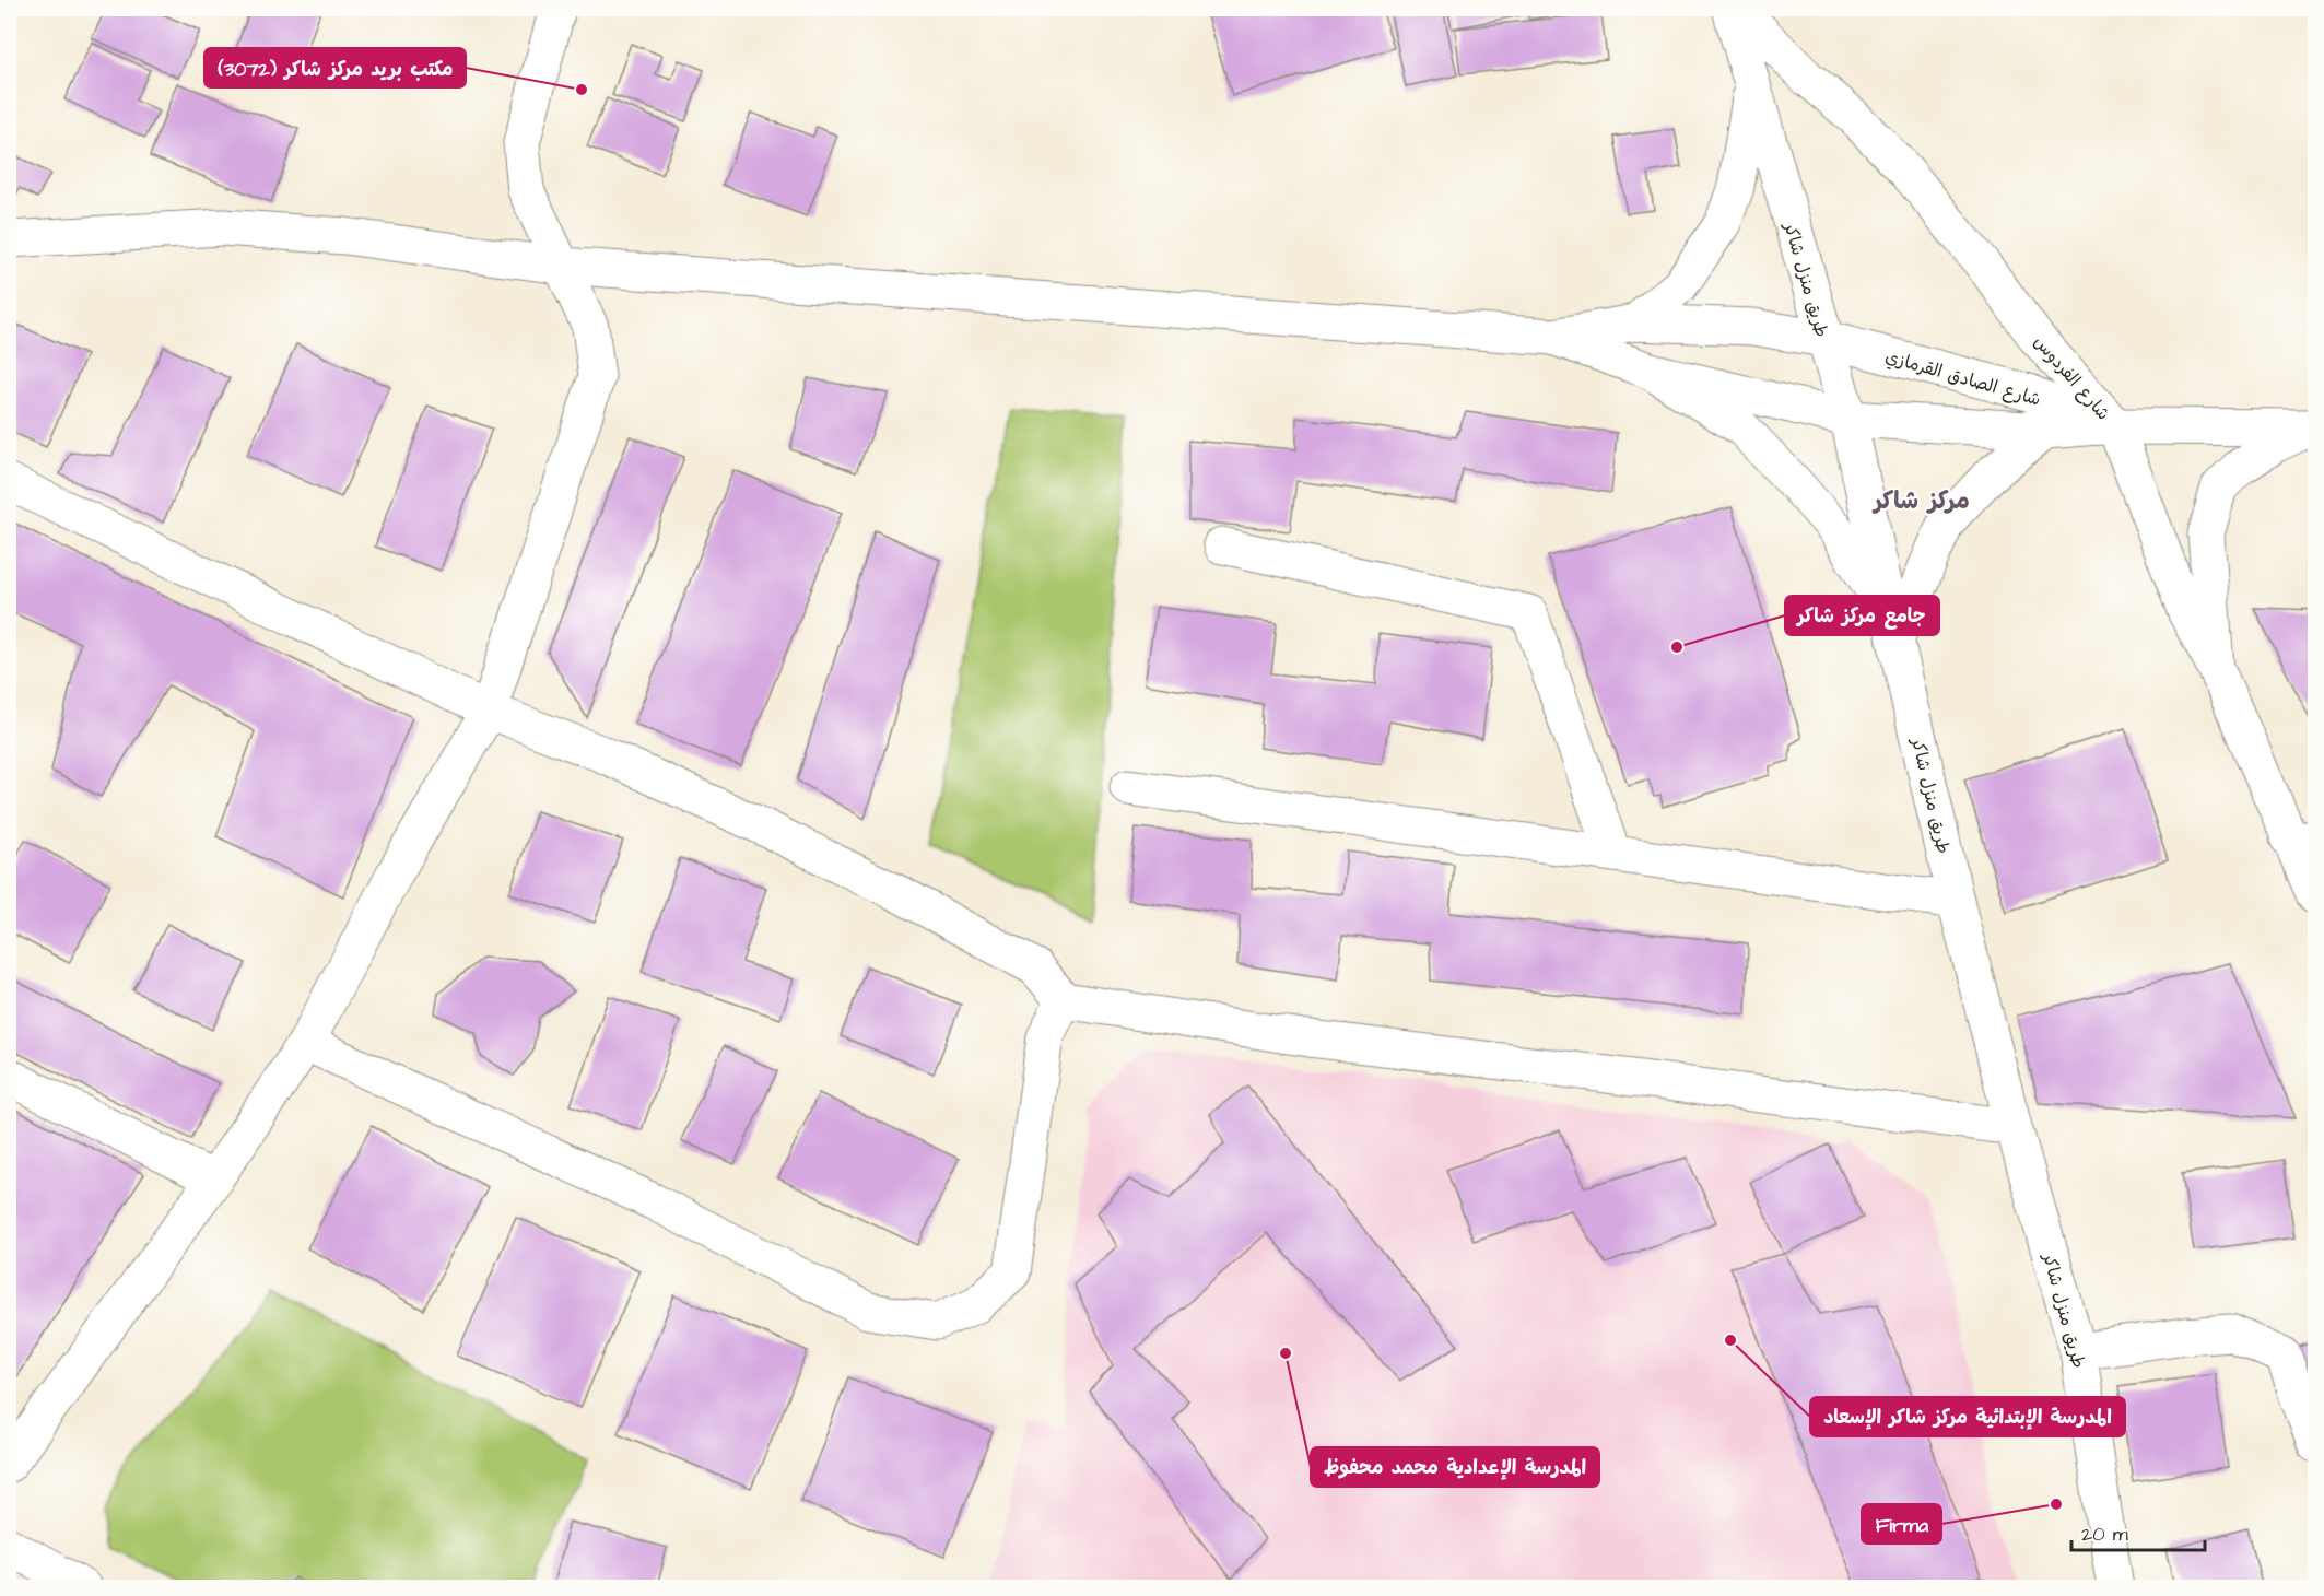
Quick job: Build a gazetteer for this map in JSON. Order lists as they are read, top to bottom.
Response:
{
  "streets": {
    "street": ["طريق منزل شاكر", "شارع الصادق القرمازي", "شارع الفردوس"]
  },
  "crossings": [
    ["طريق منزل شاكر", "شارع الصادق القرمازي"],
    ["شارع الصادق القرمازي", "شارع الفردوس"]
  ],
  "districts": ["مركز شاكر"],
  "places": [
    "مكتب بريد مركز شاكر (3072)",
    "جامع مركز شاكر",
    "المدرسة الإبتدائية مركز شاكر الإسعاد",
    "المدرسة الإعدادية محمد محفوظ",
    "Firma"
  ],
  "scale_bar": "20 m"
}
